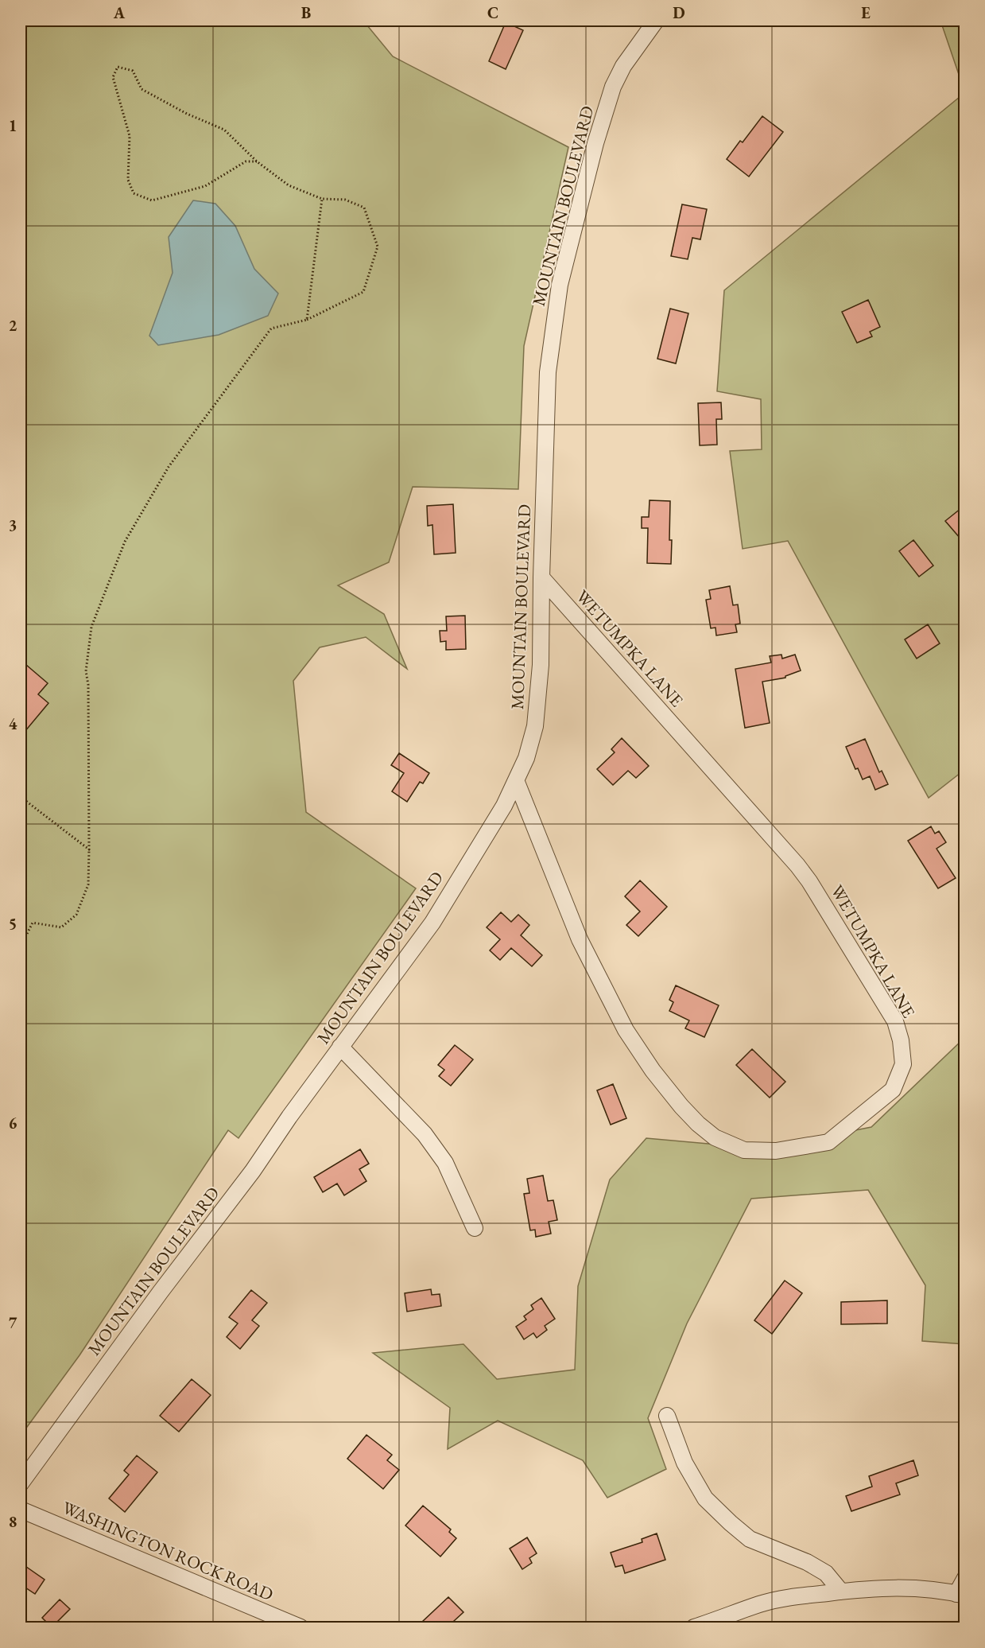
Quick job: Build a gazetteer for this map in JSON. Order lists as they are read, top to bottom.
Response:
{
  "streets": {
    "street": ["MOUNTAIN BOULEVARD", "WETUMPKA LANE", "WASHINGTON ROCK ROAD"]
  },
  "crossings": [
    ["MOUNTAIN BOULEVARD", "WETUMPKA LANE"]
  ],
  "grid": {
    "columns": [
      "A",
      "B",
      "C",
      "D",
      "E"
    ],
    "rows": [
      "1",
      "2",
      "3",
      "4",
      "5",
      "6",
      "7",
      "8"
    ]
  }
}
